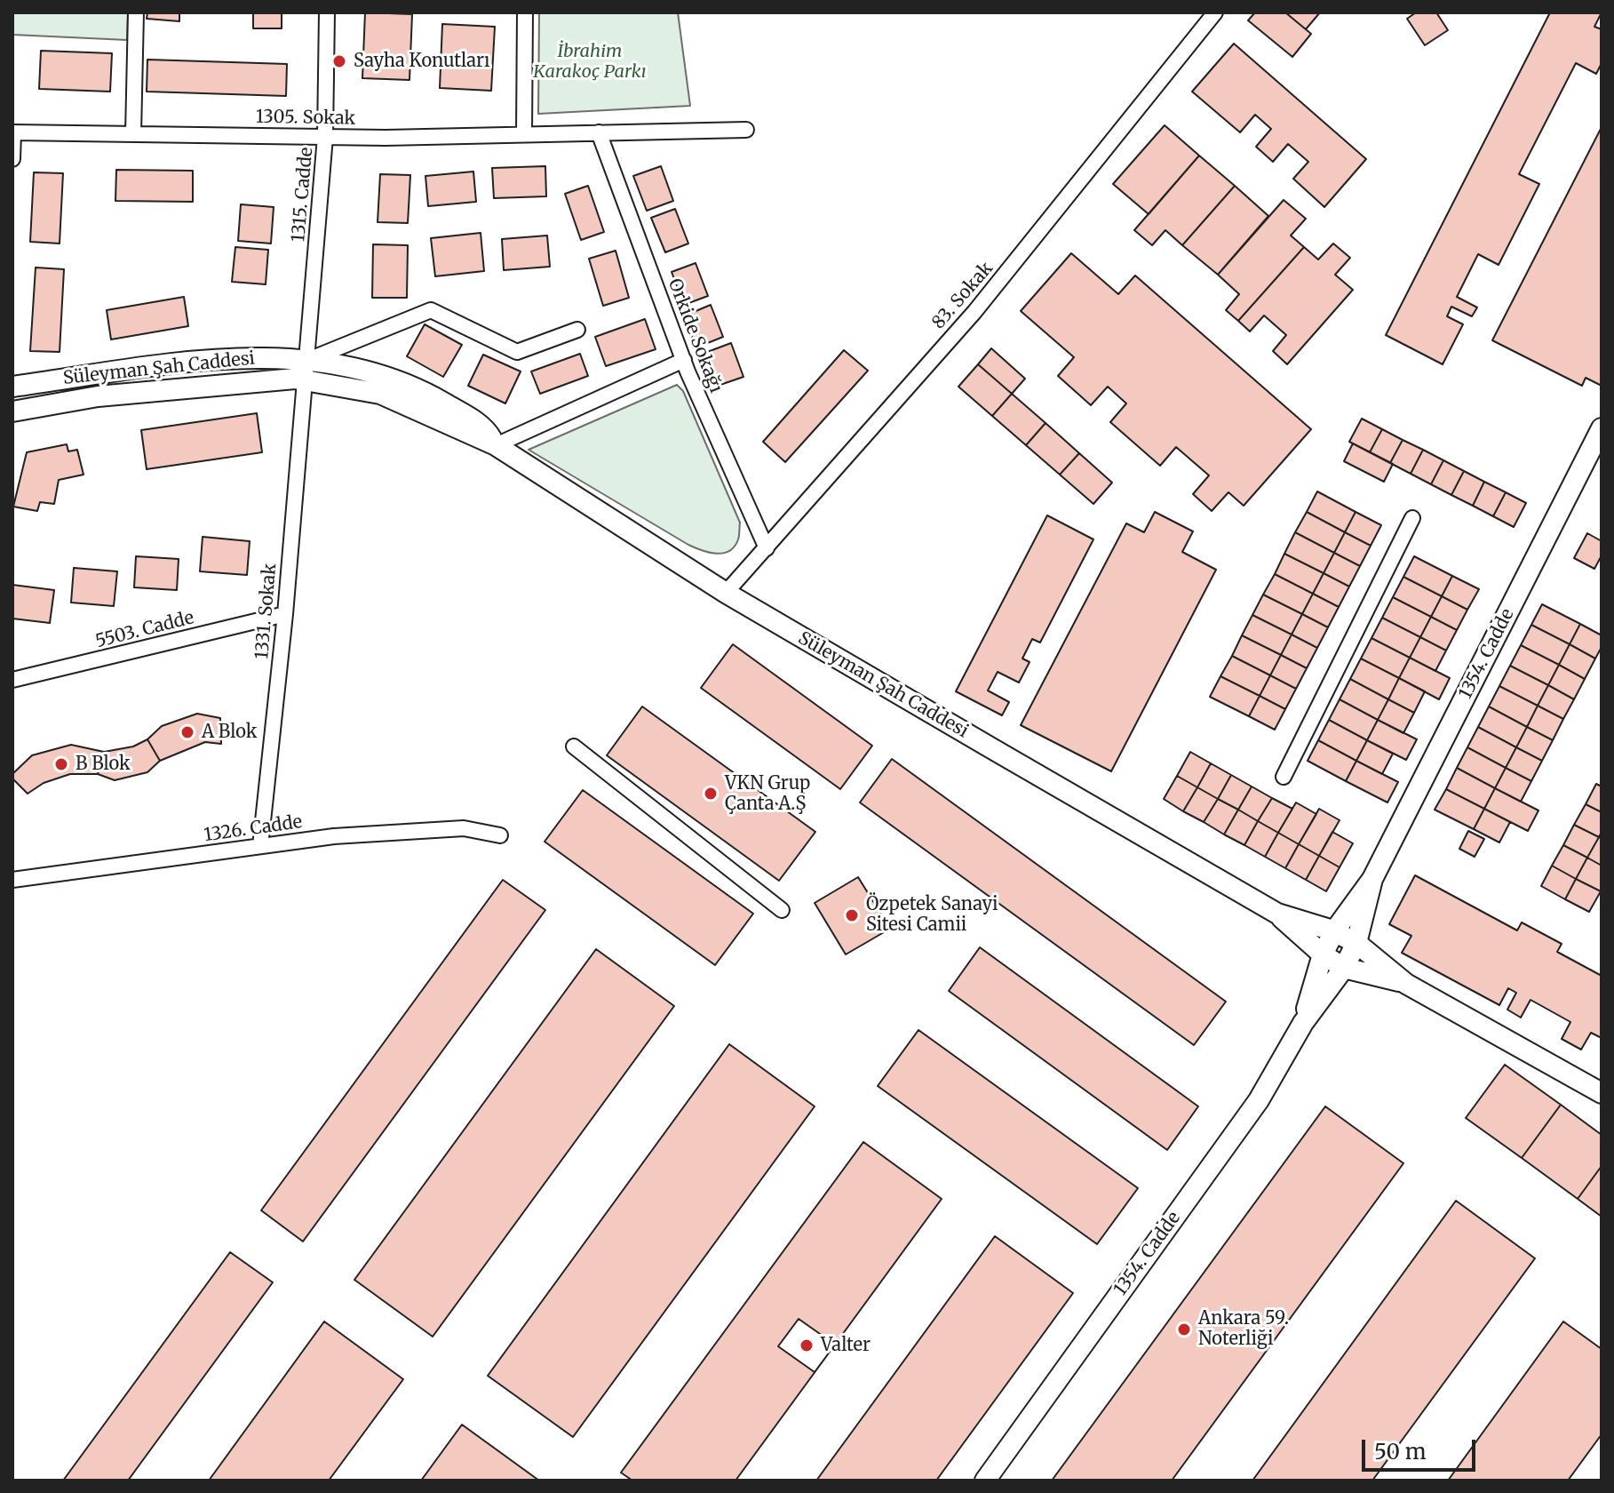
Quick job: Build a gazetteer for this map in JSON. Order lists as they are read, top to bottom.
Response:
{
  "streets": {
    "main road": ["Süleyman Şah Caddesi", "1354. Cadde"],
    "street": [
      "1305. Sokak",
      "1315. Cadde",
      "83. Sokak",
      "Orkide Sokağı",
      "1331. Sokak",
      "5503. Cadde",
      "1326. Cadde"
    ]
  },
  "crossings": [
    ["1305. Sokak", "1315. Cadde"],
    ["1305. Sokak", "Orkide Sokağı"],
    ["1315. Cadde", "Süleyman Şah Caddesi"],
    ["1315. Cadde", "1331. Sokak"],
    ["83. Sokak", "Orkide Sokağı"],
    ["83. Sokak", "Süleyman Şah Caddesi"],
    ["Süleyman Şah Caddesi", "1331. Sokak"],
    ["1331. Sokak", "5503. Cadde"],
    ["1331. Sokak", "1326. Cadde"]
  ],
  "parks": ["İbrahim Karakoç Parkı"],
  "places": [
    "Sayha Konutları",
    "A Blok",
    "B Blok",
    "VKN Grup Çanta A.Ş",
    "Özpetek Sanayi Sitesi Camii",
    "Ankara 59. Noterliği",
    "Valter"
  ],
  "scale_bar": "50 m"
}
